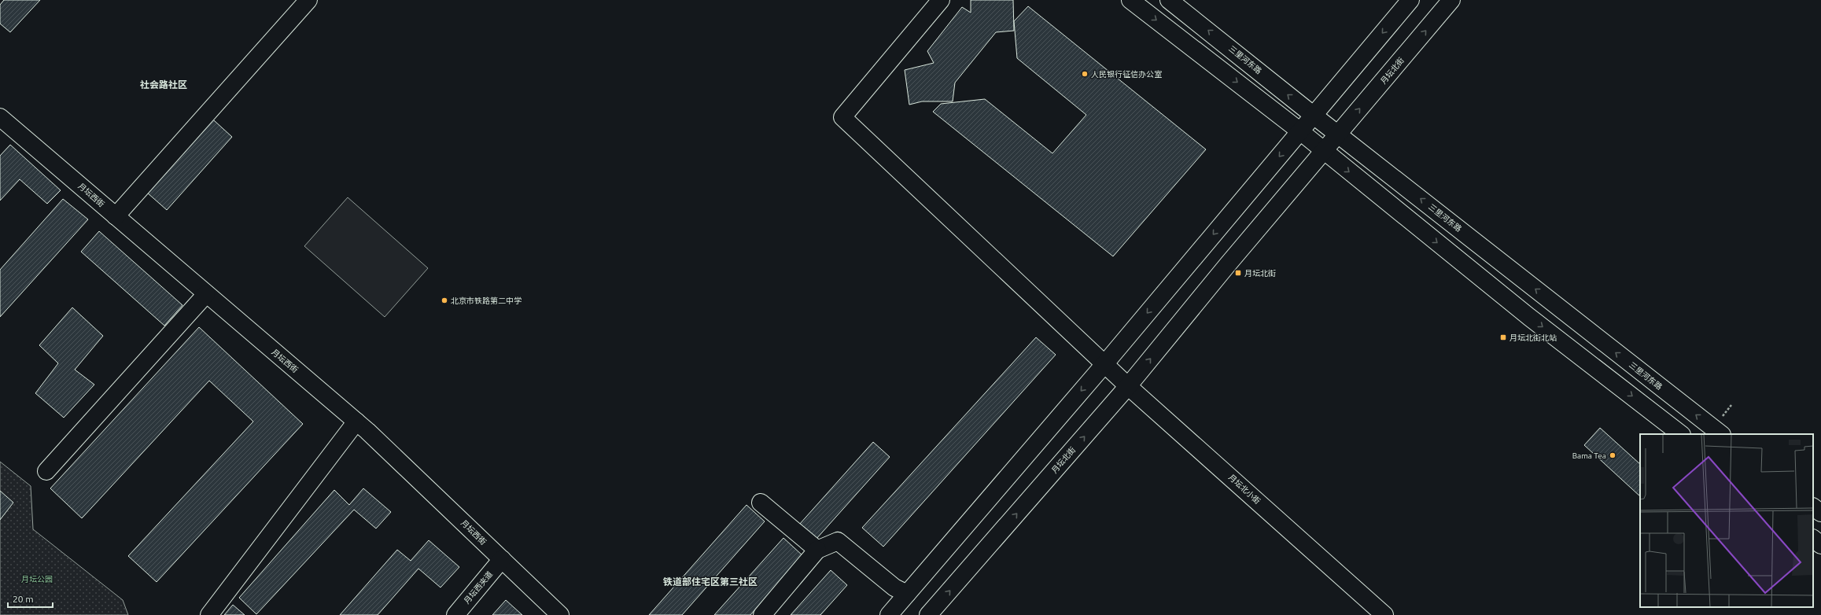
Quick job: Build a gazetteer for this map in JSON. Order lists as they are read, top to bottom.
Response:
{
  "streets": {
    "main road": [
      "三里河东路",
      "月坛北街",
      "月坛西街",
      "月坛北小街",
      "月坛西夹道"
    ]
  },
  "crossings": [
    ["三里河东路", "月坛北街"],
    ["月坛北街", "月坛北小街"],
    ["月坛西街", "月坛西夹道"]
  ],
  "districts": ["社会路社区", "铁道部住宅区第三社区"],
  "parks": ["月坛公园"],
  "places": {
    "other": ["人民银行征信办公室", "北京市铁路第二中学", "Bama Tea"],
    "transit": ["月坛北街", "月坛北街北站"]
  },
  "scale_bar": "20 m"
}
